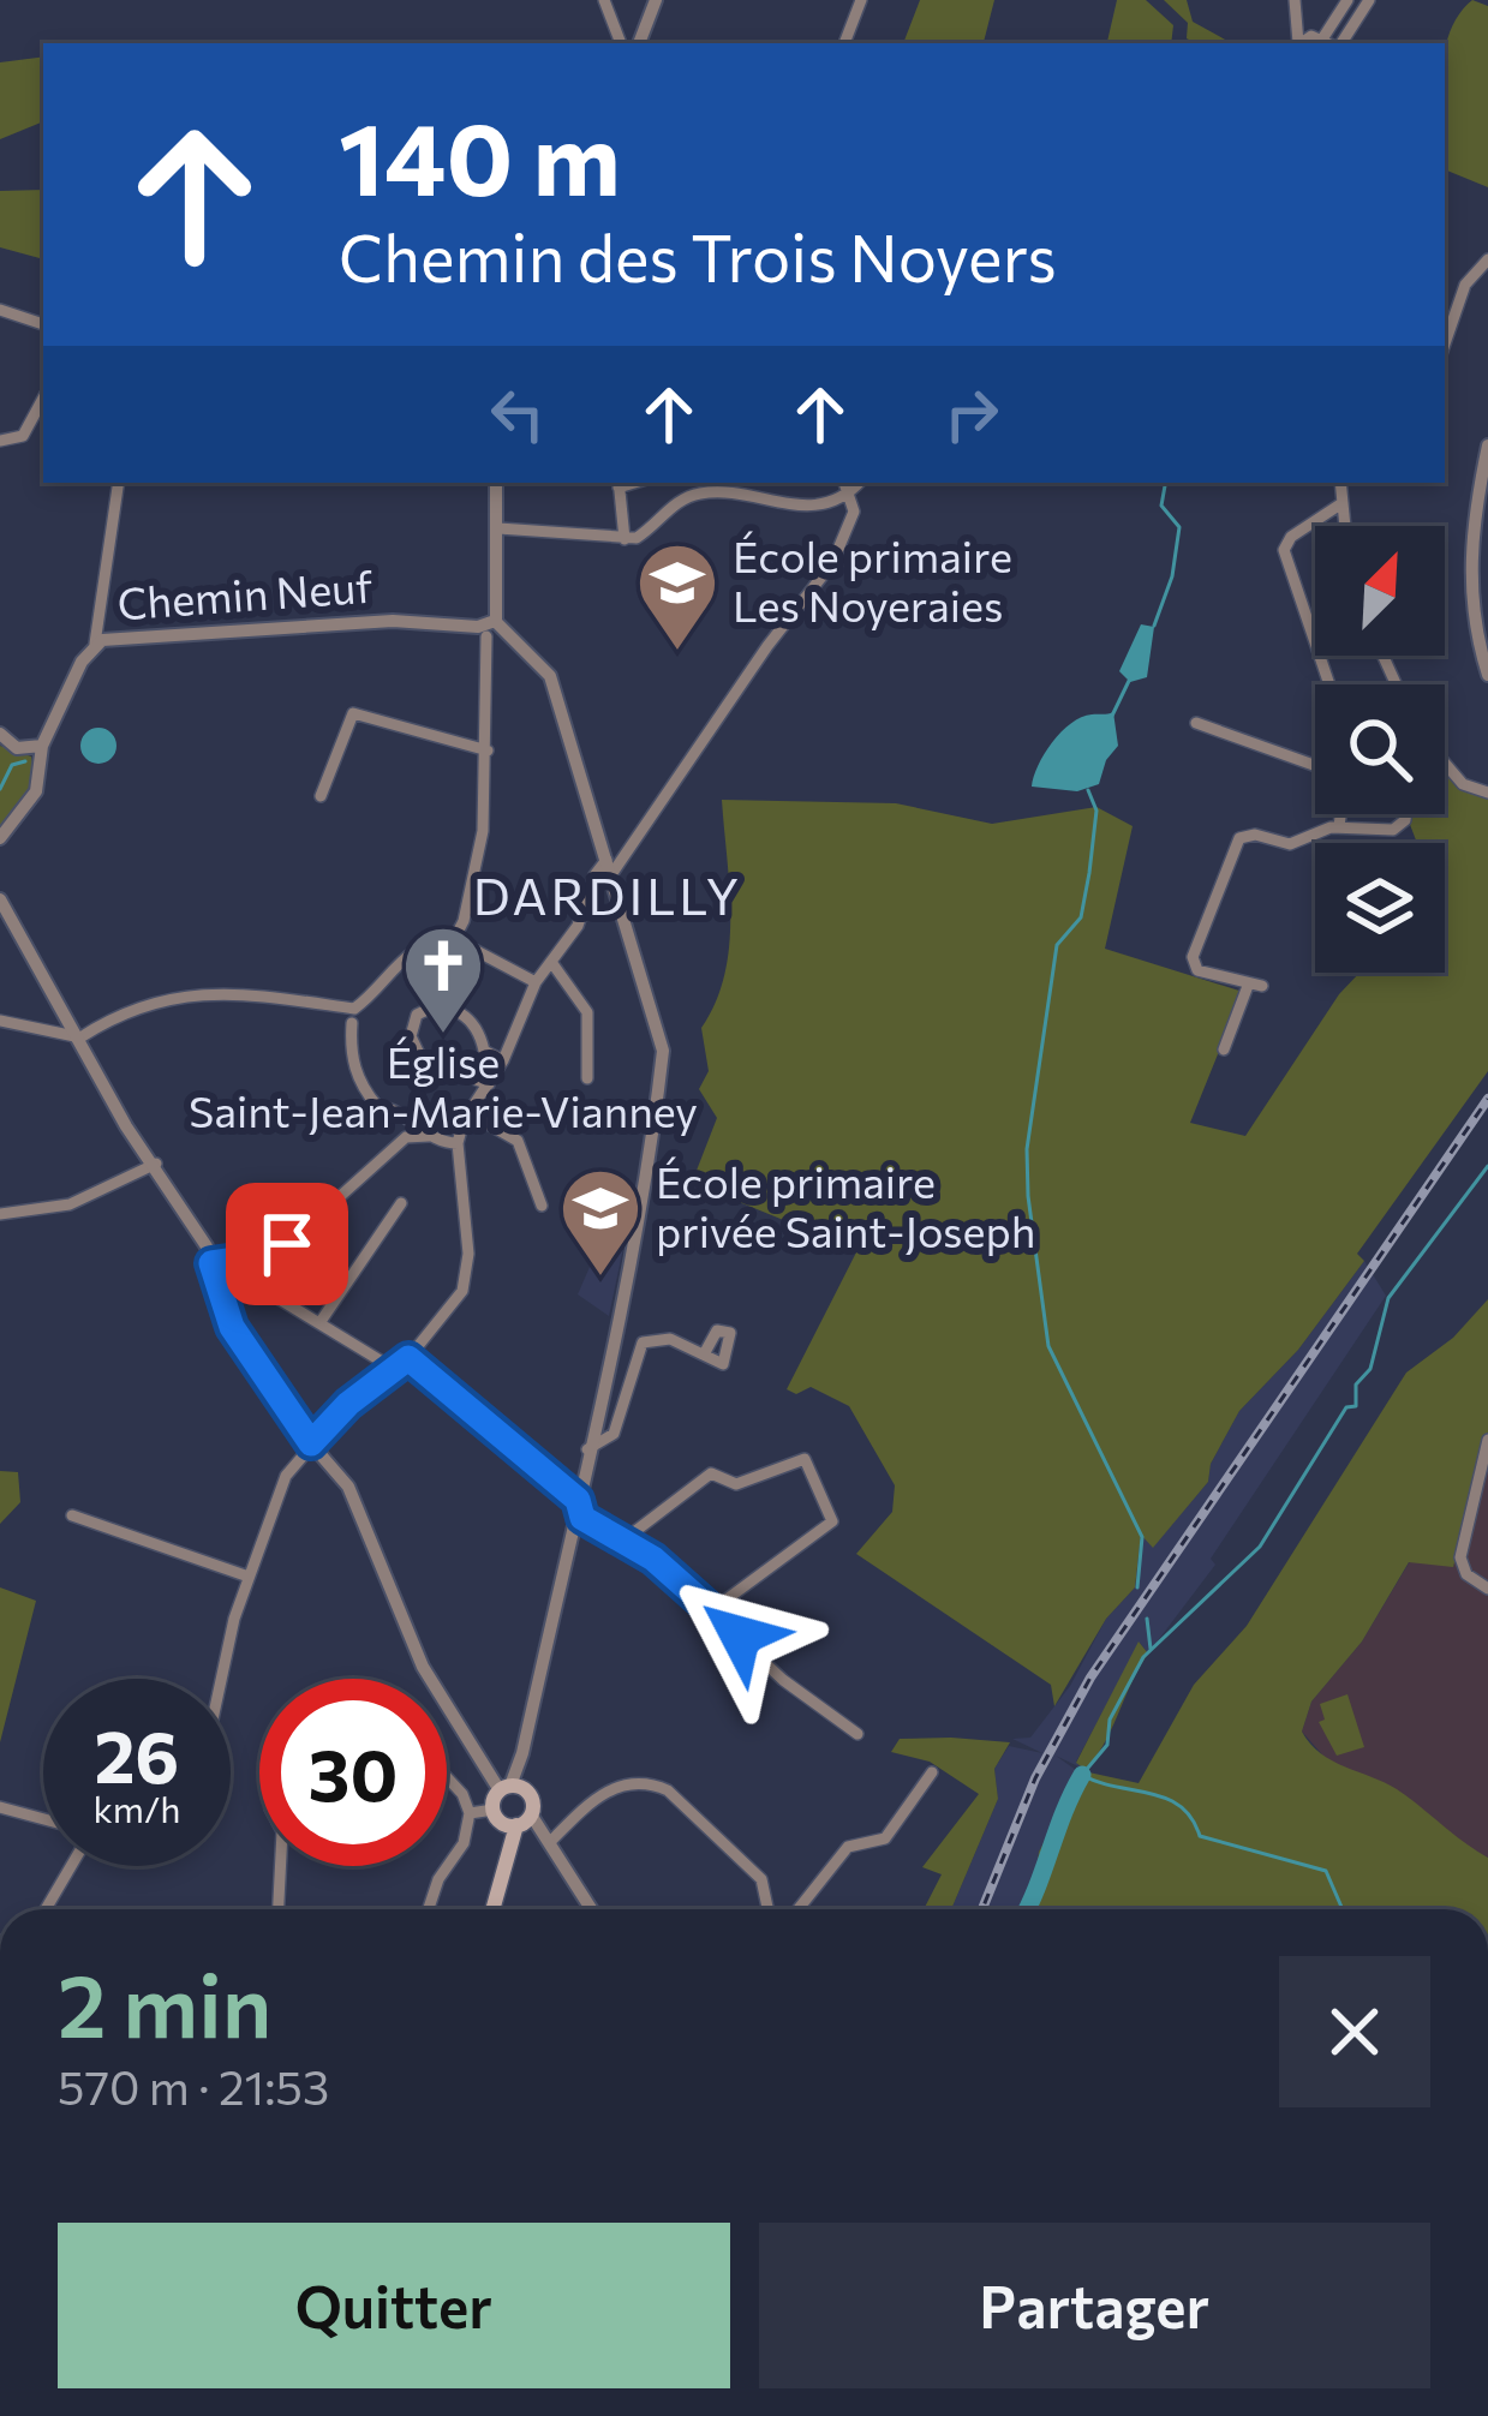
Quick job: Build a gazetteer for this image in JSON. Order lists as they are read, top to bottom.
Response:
{
  "streets": {
    "street": ["Chemin Neuf"]
  },
  "districts": ["DARDILLY"],
  "places": {
    "school or university": ["École primaire Les Noyeraies", "École primaire privée Saint-Joseph"],
    "church": ["Église Saint-Jean-Marie-Vianney"]
  },
  "north": "top right",
  "page": {
    "turn": ["140 m", "Chemin des Trois Noyers"],
    "speed": "26 km/h",
    "limit": "30",
    "heading": ["2 min", "570 m · 21:53"],
    "buttons": ["Quitter", "Partager"]
  }
}
